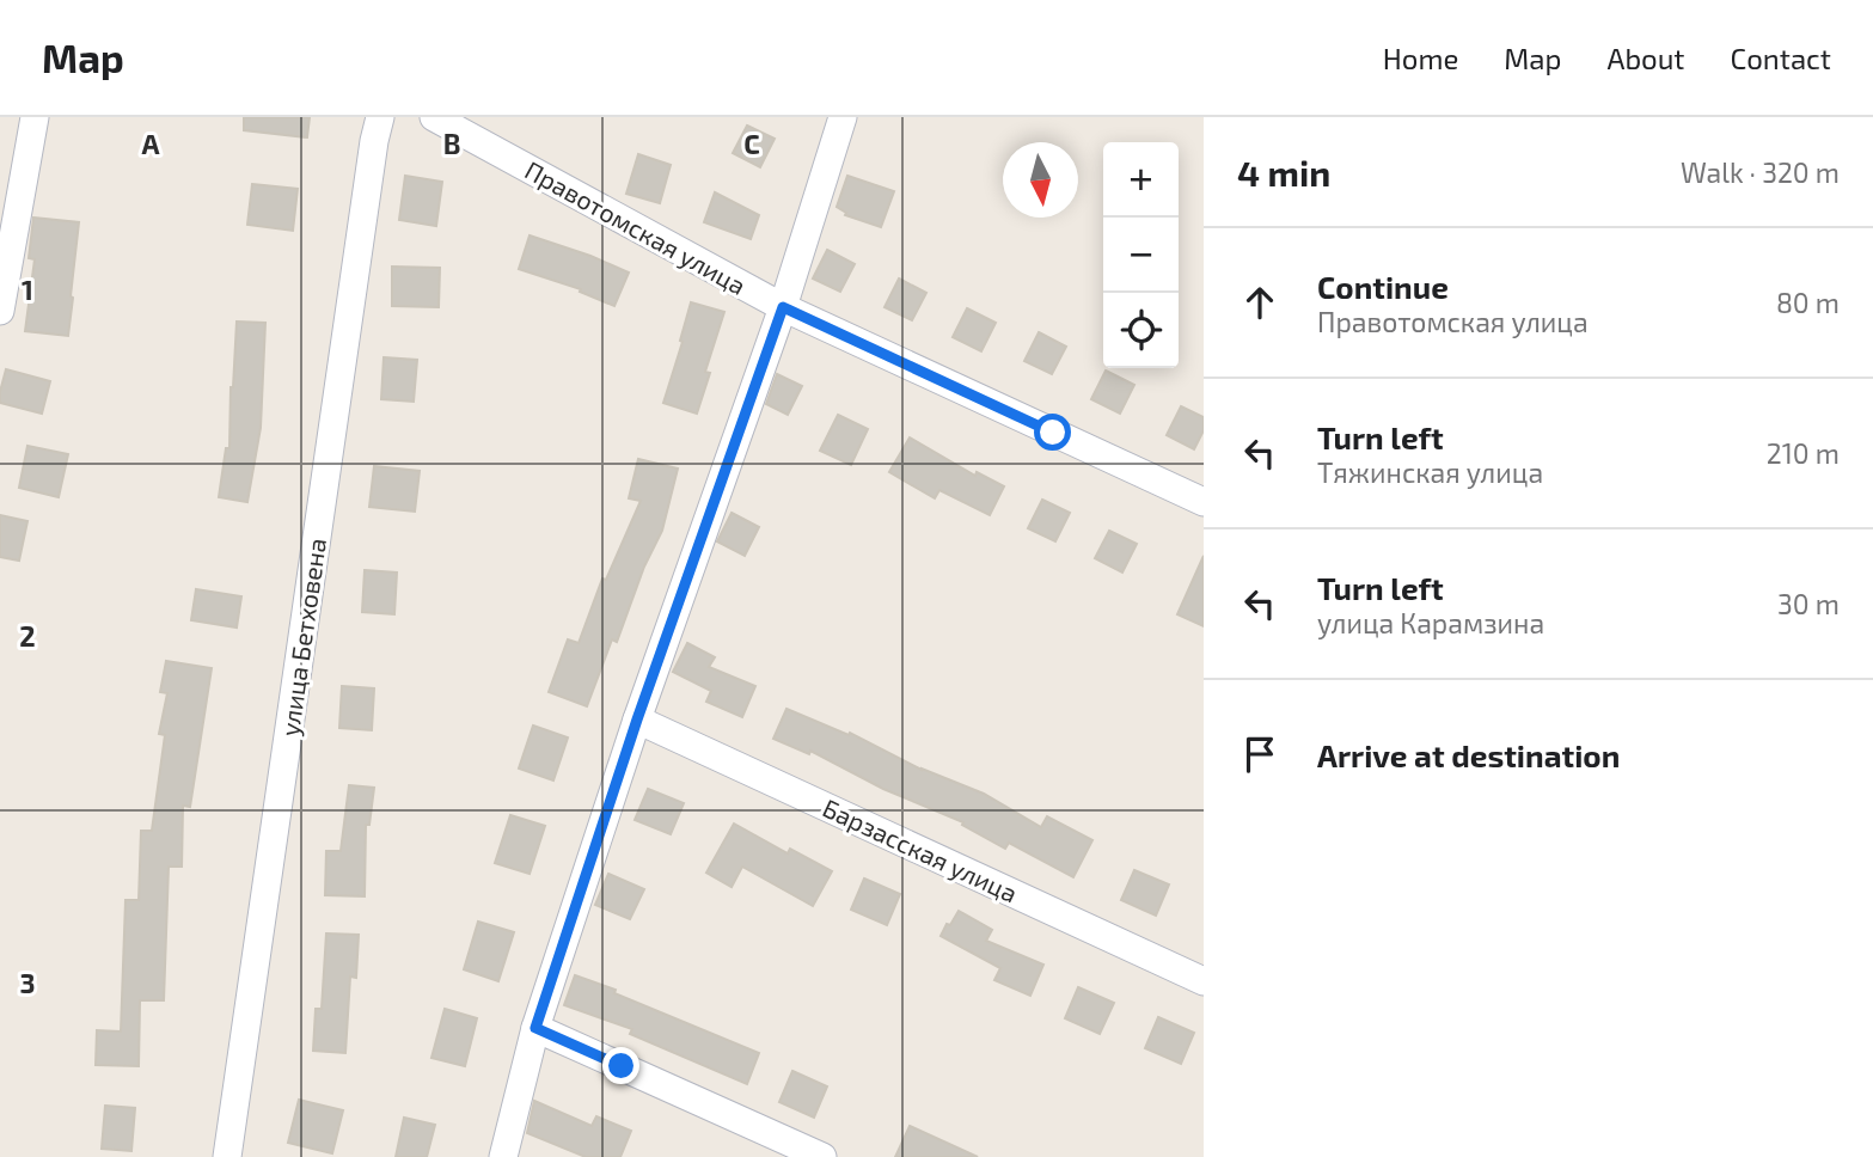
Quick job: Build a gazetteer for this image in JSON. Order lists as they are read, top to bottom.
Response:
{
  "streets": {
    "street": ["Правотомская улица", "улица Бетховена", "Барзасская улица"]
  },
  "north": "bottom",
  "page": {
    "header": "Map",
    "nav": [
      "Home",
      "Map",
      "About",
      "Contact"
    ],
    "heading": ["4 min", "Walk · 320 m"],
    "map_buttons": ["+", "−"],
    "list": [
      ["Continue", "Правотомская улица", "80 m"],
      ["Turn left", "Тяжинская улица", "210 m"],
      ["Turn left", "улица Карамзина", "30 m"],
      "Arrive at destination"
    ]
  },
  "grid": {
    "columns": ["A", "B", "C"],
    "rows": ["1", "2", "3"]
  }
}
